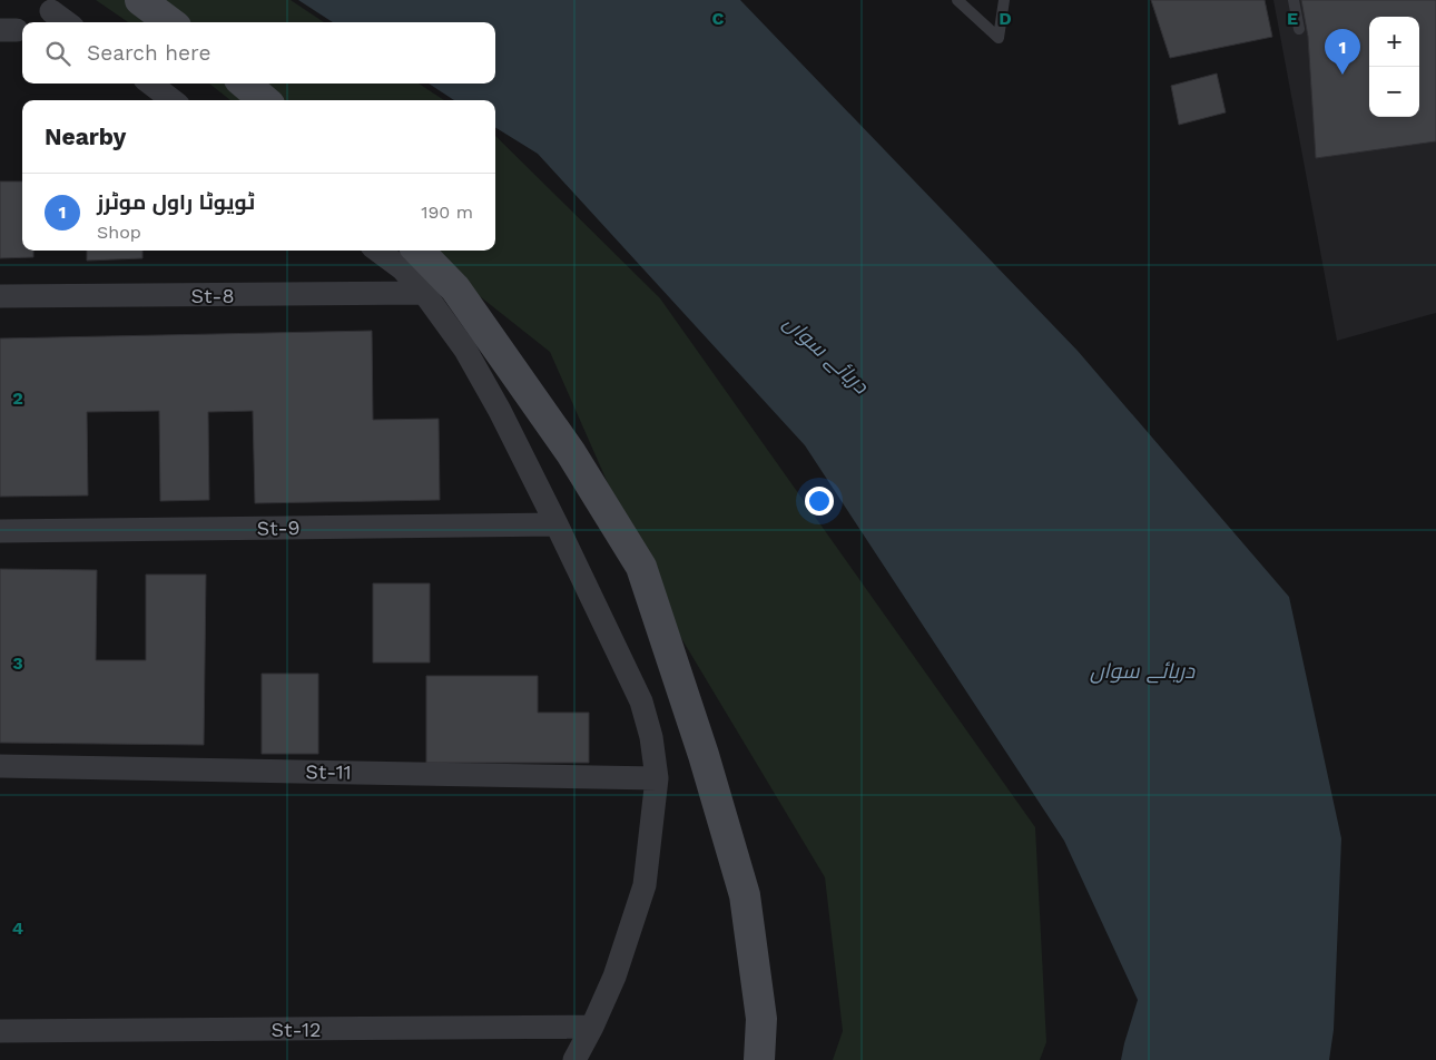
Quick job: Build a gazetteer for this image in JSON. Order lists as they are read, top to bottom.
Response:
{
  "streets": {
    "street": [
      "St-8",
      "St-9",
      "St-11",
      "St-12"
    ]
  },
  "water": ["دریائے سواں"],
  "page": {
    "map_buttons": ["+", "−"],
    "search": "Search here",
    "pins": "1",
    "heading": "Nearby",
    "list": [
      {
        "mark": "1",
        "name": "ٹویوٹا راول موٹرز",
        "note": "Shop",
        "value": "190 m"
      }
    ]
  },
  "grid": {
    "columns": ["C", "D", "E"],
    "rows": ["2", "3", "4"]
  }
}
